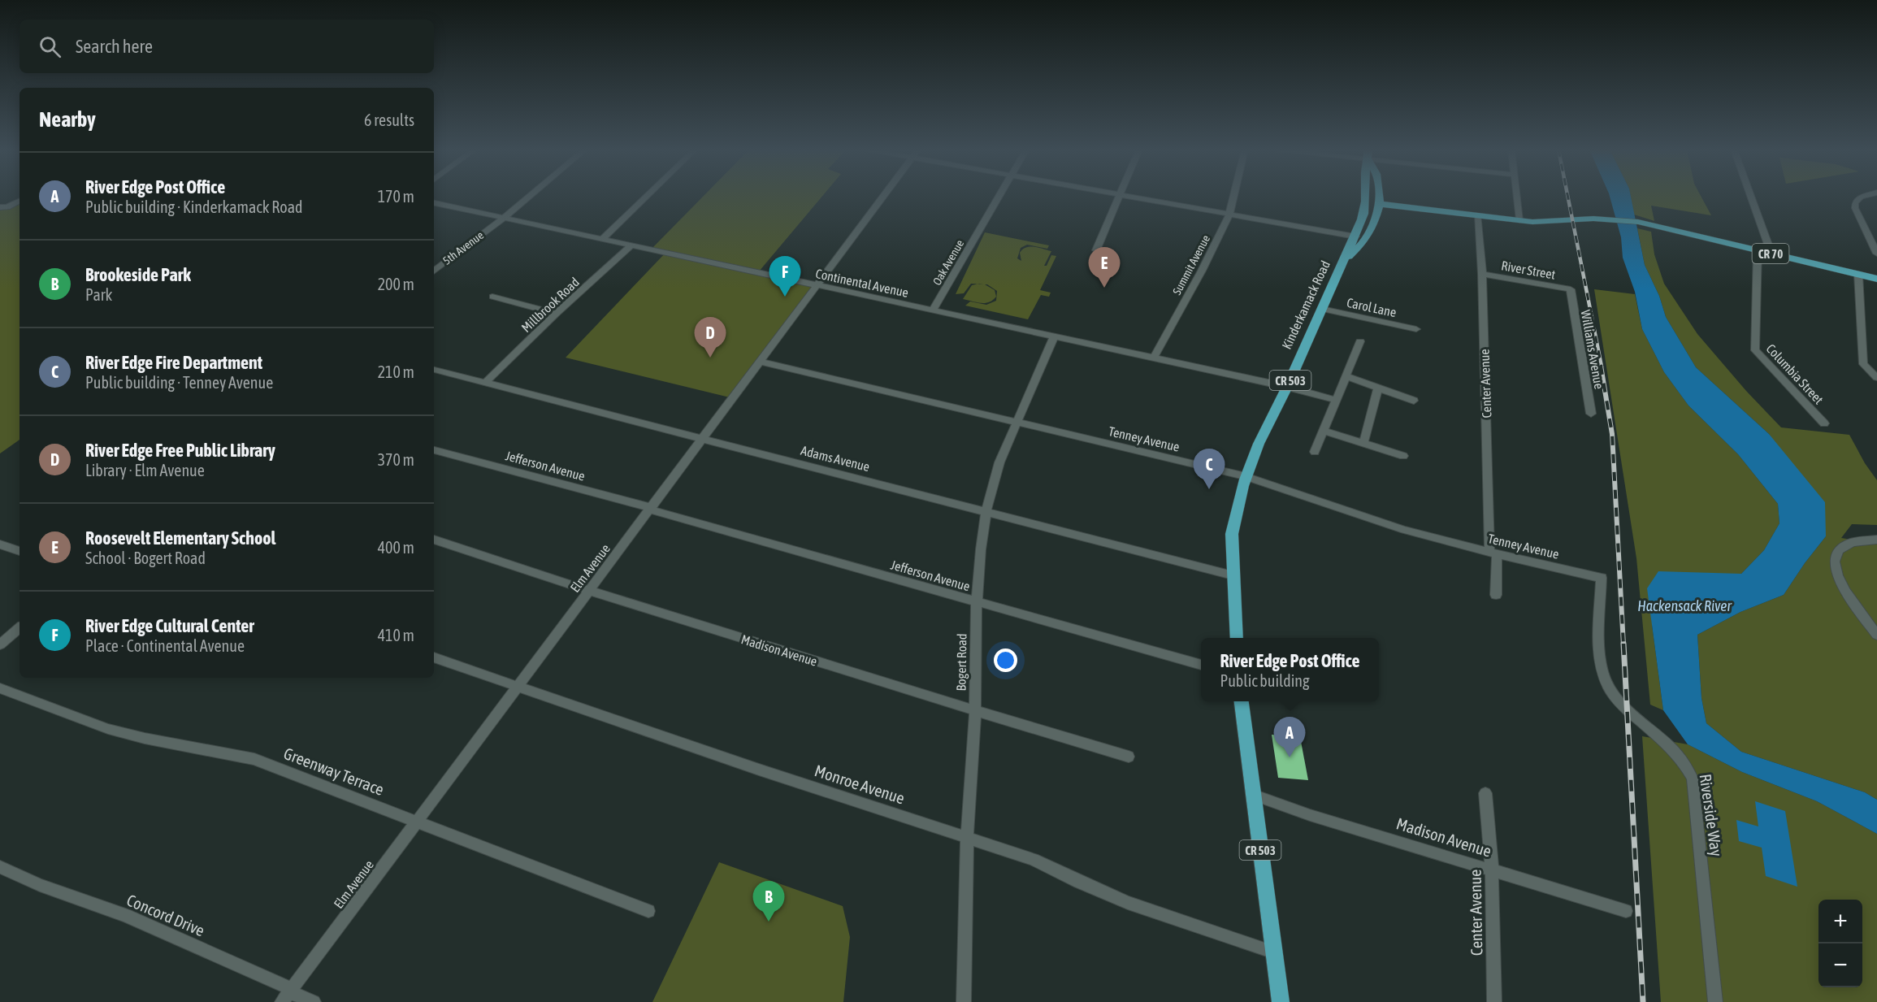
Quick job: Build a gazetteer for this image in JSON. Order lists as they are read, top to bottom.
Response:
{
  "streets": {
    "main road": ["CR 70", "Kinderkamack Road", "CR 503"],
    "street": [
      "5th Avenue",
      "Oak Avenue",
      "Summit Avenue",
      "River Street",
      "Continental Avenue",
      "Millbrook Road",
      "Carol Lane",
      "Williams Avenue",
      "Columbia Street",
      "Center Avenue",
      "Tenney Avenue",
      "Adams Avenue",
      "Jefferson Avenue",
      "Elm Avenue",
      "Madison Avenue",
      "Bogert Road",
      "Greenway Terrace",
      "Monroe Avenue",
      "Riverside Way",
      "Concord Drive"
    ]
  },
  "crossings": [
    ["5th Avenue", "Continental Avenue"],
    ["CR 70", "Columbia Street"],
    ["CR 70", "Center Avenue"],
    ["Oak Avenue", "Continental Avenue"],
    ["Summit Avenue", "Continental Avenue"],
    ["River Street", "Williams Avenue"],
    ["River Street", "Center Avenue"],
    ["Continental Avenue", "Millbrook Road"],
    ["Continental Avenue", "Kinderkamack Road"],
    ["Continental Avenue", "Elm Avenue"],
    ["Continental Avenue", "Bogert Road"],
    ["Millbrook Road", "Adams Avenue"],
    ["Kinderkamack Road", "Carol Lane"],
    ["Kinderkamack Road", "Tenney Avenue"],
    ["Kinderkamack Road", "Adams Avenue"],
    ["CR 503", "Madison Avenue"],
    ["CR 503", "Monroe Avenue"],
    ["Center Avenue", "Tenney Avenue"],
    ["Center Avenue", "Madison Avenue"],
    ["Tenney Avenue", "Elm Avenue"],
    ["Tenney Avenue", "Bogert Road"],
    ["Tenney Avenue", "Riverside Way"],
    ["Adams Avenue", "Elm Avenue"],
    ["Adams Avenue", "Bogert Road"],
    ["Jefferson Avenue", "Elm Avenue"],
    ["Jefferson Avenue", "Bogert Road"],
    ["Elm Avenue", "Madison Avenue"],
    ["Elm Avenue", "Greenway Terrace"],
    ["Elm Avenue", "Monroe Avenue"],
    ["Elm Avenue", "Concord Drive"],
    ["Madison Avenue", "Bogert Road"],
    ["Bogert Road", "Monroe Avenue"]
  ],
  "water": ["Hackensack River"],
  "page": {
    "search": "Search here",
    "heading": ["Nearby", "6 results"],
    "list": [
      {
        "mark": "A",
        "name": "River Edge Post Office",
        "note": "Public building · Kinderkamack Road",
        "value": "170 m"
      },
      {
        "mark": "B",
        "name": "Brookeside Park",
        "note": "Park",
        "value": "200 m"
      },
      {
        "mark": "C",
        "name": "River Edge Fire Department",
        "note": "Public building · Tenney Avenue",
        "value": "210 m"
      },
      {
        "mark": "D",
        "name": "River Edge Free Public Library",
        "note": "Library · Elm Avenue",
        "value": "370 m"
      },
      {
        "mark": "E",
        "name": "Roosevelt Elementary School",
        "note": "School · Bogert Road",
        "value": "400 m"
      },
      {
        "mark": "F",
        "name": "River Edge Cultural Center",
        "note": "Place · Continental Avenue",
        "value": "410 m"
      }
    ],
    "pins": [
      "E",
      "F",
      "D",
      "C",
      "A",
      "B"
    ],
    "popup": ["River Edge Post Office", "Public building"],
    "map_buttons": ["+", "−"]
  }
}
